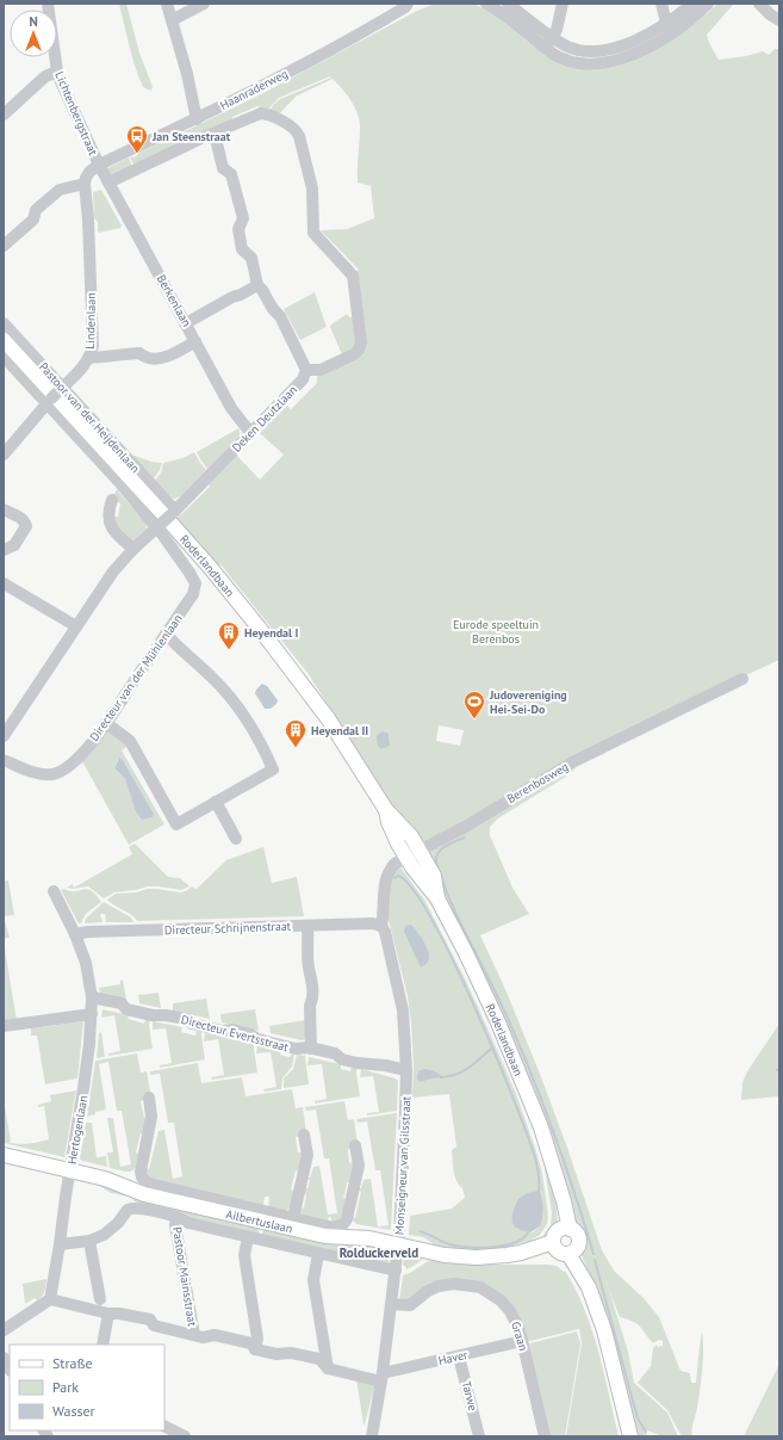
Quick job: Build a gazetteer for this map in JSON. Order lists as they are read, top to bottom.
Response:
{
  "streets": {
    "main road": ["Roderlandbaan", "Ailbertuslaan"],
    "street": [
      "Haanraderweg",
      "Lichtenbergstraat",
      "Berkenlaan",
      "Lindenlaan",
      "Pastoor van der Heijdenlaan",
      "Deken Deutzlaan",
      "Directeur van der Mühlenlaan",
      "Berenbosweg",
      "Directeur Schrijnenstraat",
      "Directeur Evertsstraat",
      "Hertogenlaan",
      "Monseigneur van Gilsstraat",
      "Pastoor Mainsstraat",
      "Graan",
      "Haver",
      "Tarwe"
    ]
  },
  "crossings": [
    ["Haanraderweg", "Lichtenbergstraat"],
    ["Haanraderweg", "Berkenlaan"],
    ["Lichtenbergstraat", "Berkenlaan"],
    ["Berkenlaan", "Deken Deutzlaan"],
    ["Lindenlaan", "Pastoor van der Heijdenlaan"],
    ["Pastoor van der Heijdenlaan", "Deken Deutzlaan"],
    ["Pastoor van der Heijdenlaan", "Directeur van der Mühlenlaan"],
    ["Deken Deutzlaan", "Directeur van der Mühlenlaan"],
    ["Roderlandbaan", "Berenbosweg"],
    ["Roderlandbaan", "Ailbertuslaan"],
    ["Berenbosweg", "Directeur Schrijnenstraat"],
    ["Berenbosweg", "Monseigneur van Gilsstraat"],
    ["Directeur Schrijnenstraat", "Hertogenlaan"],
    ["Directeur Schrijnenstraat", "Monseigneur van Gilsstraat"],
    ["Directeur Evertsstraat", "Hertogenlaan"],
    ["Directeur Evertsstraat", "Monseigneur van Gilsstraat"],
    ["Hertogenlaan", "Ailbertuslaan"],
    ["Monseigneur van Gilsstraat", "Ailbertuslaan"],
    ["Monseigneur van Gilsstraat", "Graan"],
    ["Monseigneur van Gilsstraat", "Haver"],
    ["Ailbertuslaan", "Pastoor Mainsstraat"],
    ["Graan", "Haver"],
    ["Haver", "Tarwe"]
  ],
  "districts": ["Rolduckerveld"],
  "parks": ["Eurode speeltuin Berenbos"],
  "places": {
    "bus stop": ["Jan Steenstraat"],
    "building": ["Heyendal I", "Heyendal II"],
    "sports": ["Judovereniging Hei-Sei-Do"]
  },
  "legend": ["Straße", "Park", "Wasser"],
  "north": "top"
}
